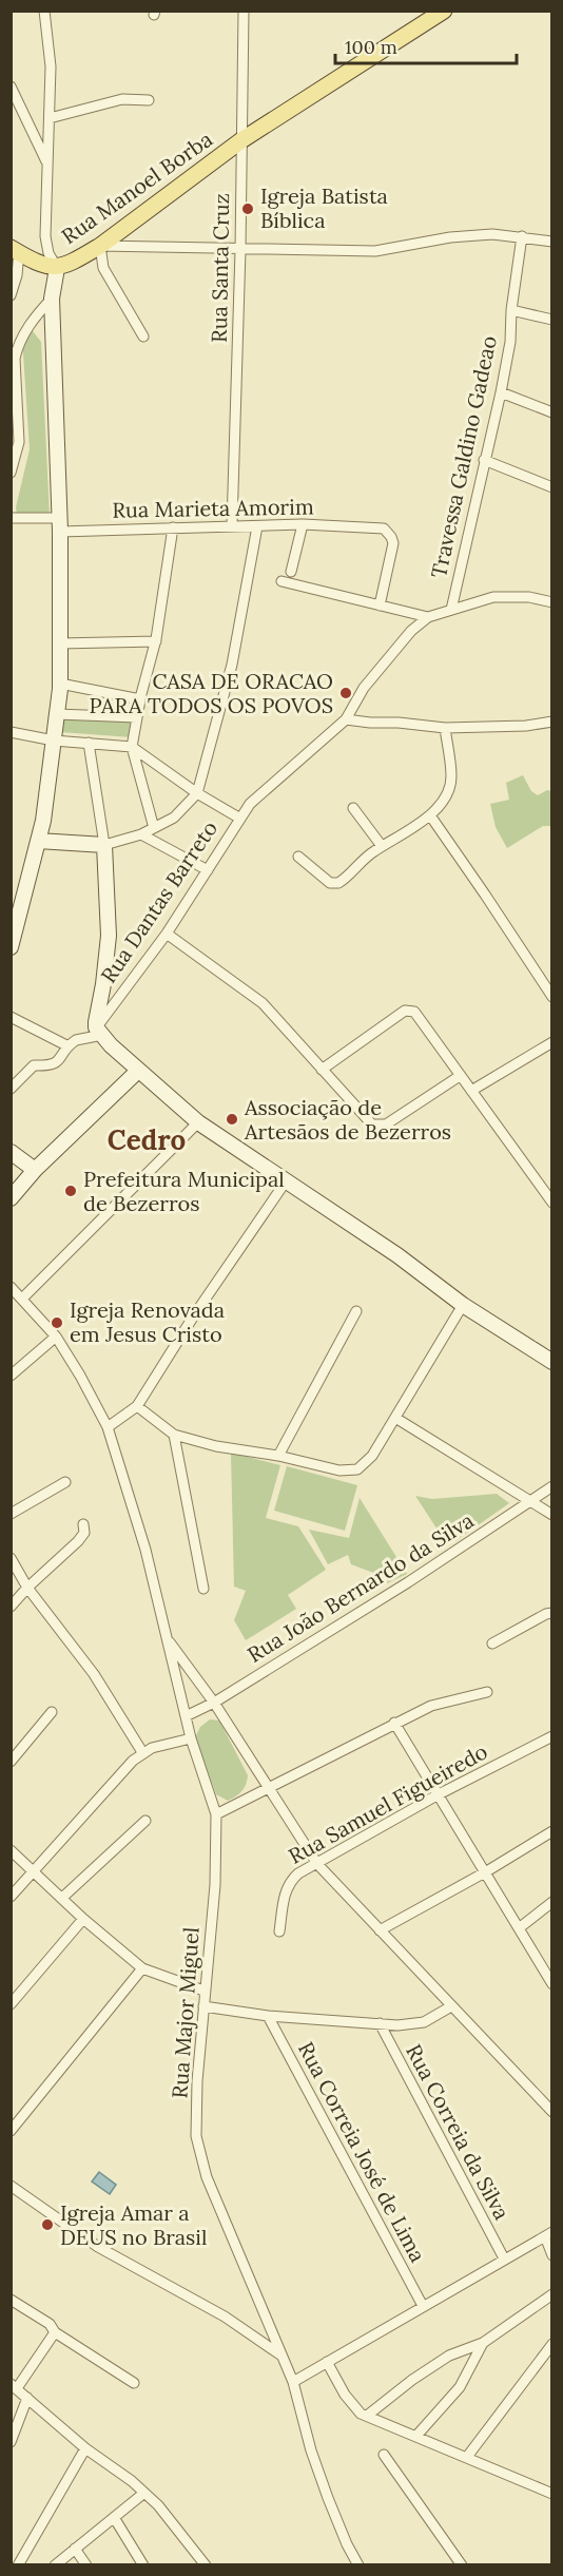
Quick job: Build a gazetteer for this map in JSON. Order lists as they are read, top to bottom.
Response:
{
  "streets": {
    "main road": ["Rua Manoel Borba", "Rua Dantas Barreto"],
    "street": [
      "Rua Santa Cruz",
      "Travessa Galdino Gadeao",
      "Rua Marieta Amorim",
      "Rua João Bernardo da Silva",
      "Rua Samuel Figueiredo",
      "Rua Major Miguel",
      "Rua Correia da Silva",
      "Rua Correia José de Lima"
    ]
  },
  "crossings": [
    ["Rua Manoel Borba", "Rua Santa Cruz"],
    ["Rua Santa Cruz", "Rua Marieta Amorim"],
    ["Rua João Bernardo da Silva", "Rua Major Miguel"]
  ],
  "districts": ["Cedro"],
  "places": [
    "Igreja Batista Bíblica",
    "CASA DE ORACAO PARA TODOS OS POVOS",
    "Associação de Artesãos de Bezerros",
    "Prefeitura Municipal de Bezerros",
    "Igreja Renovada em Jesus Cristo",
    "Igreja Amar a DEUS no Brasil"
  ],
  "scale_bar": "100 m"
}
